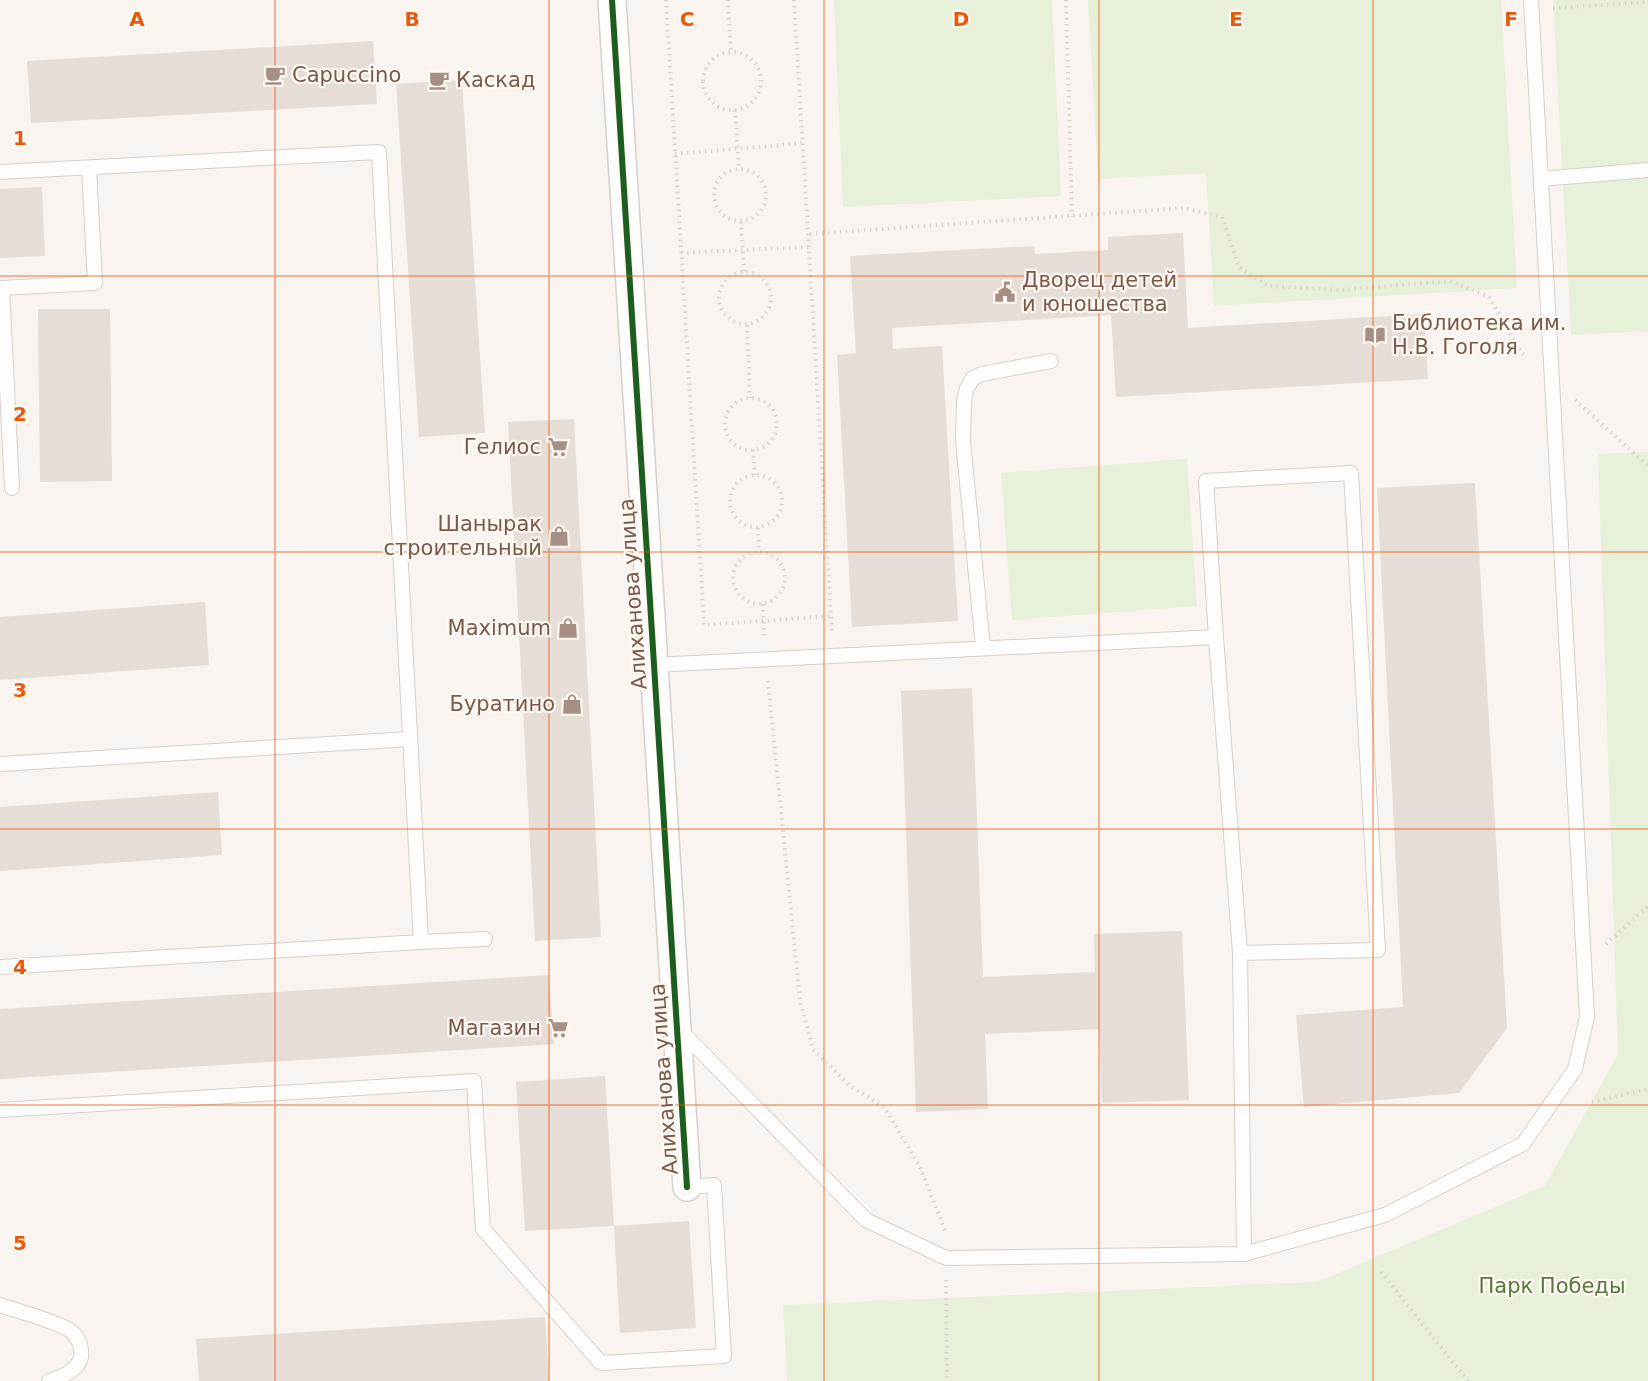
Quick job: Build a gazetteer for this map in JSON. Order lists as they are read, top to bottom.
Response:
{
  "streets": {
    "street": ["Алиханова улица"]
  },
  "parks": ["Парк Победы"],
  "places": {
    "cafe": ["Capuccino", "Каскад"],
    "public building": ["Дворец детей и юношества"],
    "library": ["Библиотека им. Н.В. Гоголя"],
    "supermarket": ["Гелиос", "Магазин"],
    "shop": ["Шанырак строительный", "Maximum", "Буратино"]
  },
  "grid": {
    "columns": [
      "A",
      "B",
      "C",
      "D",
      "E",
      "F"
    ],
    "rows": [
      "1",
      "2",
      "3",
      "4",
      "5"
    ]
  }
}
